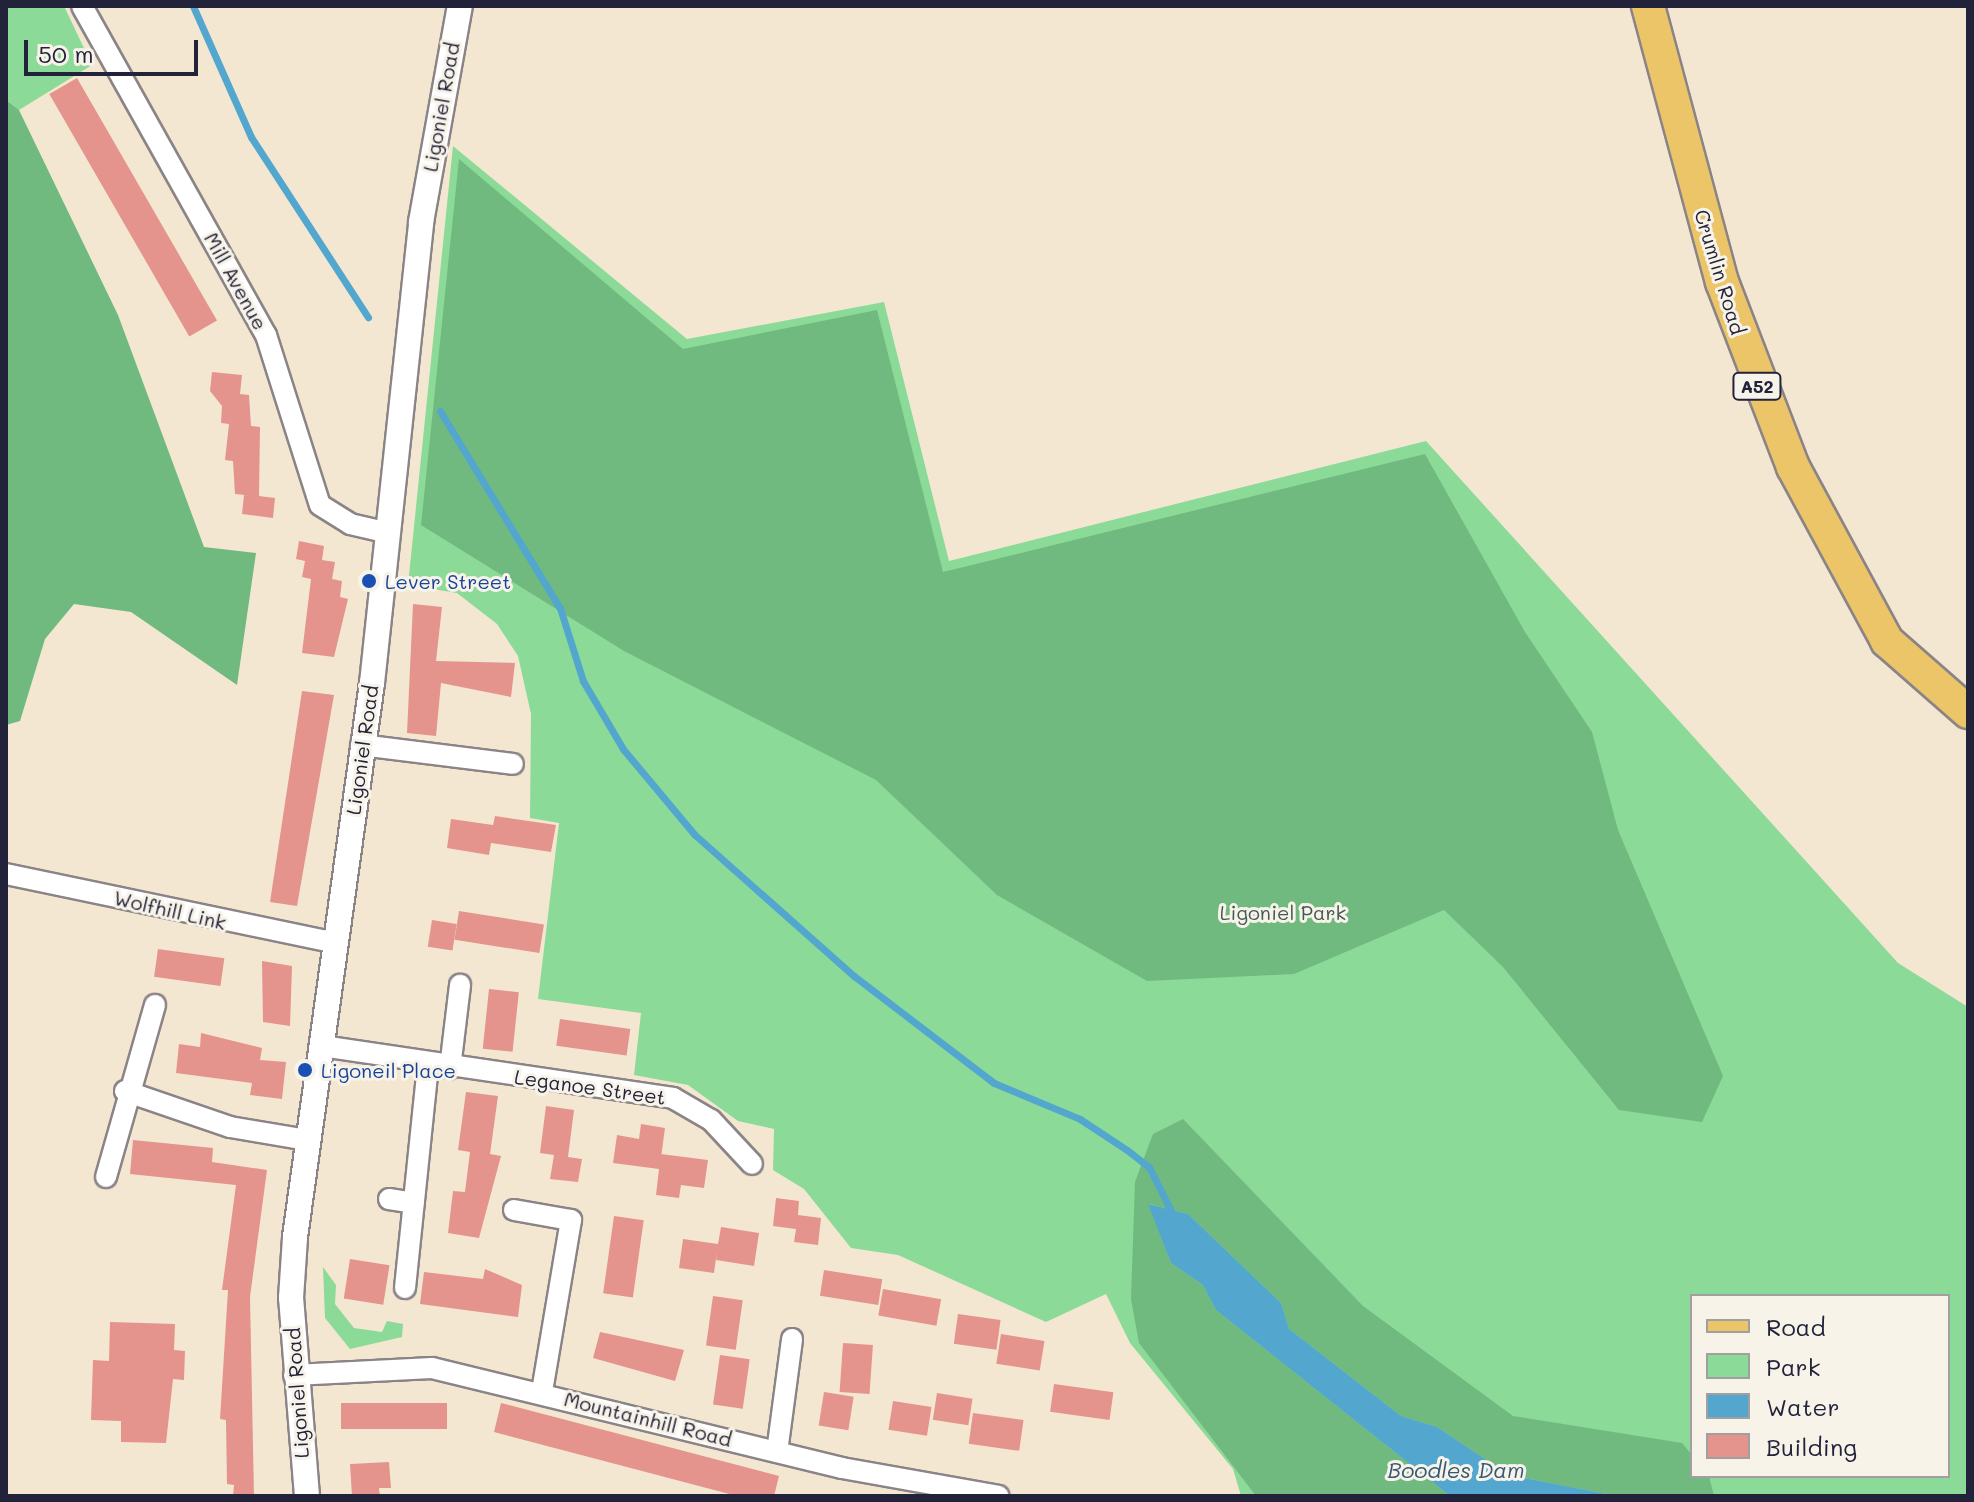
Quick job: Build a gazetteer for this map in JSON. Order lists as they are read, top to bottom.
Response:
{
  "streets": {
    "main road": ["Crumlin Road", "A52"],
    "street": [
      "Ligoniel Road",
      "Mill Avenue",
      "Wolfhill Link",
      "Leganoe Street",
      "Mountainhill Road"
    ]
  },
  "crossings": [
    ["Ligoniel Road", "Mill Avenue"],
    ["Ligoniel Road", "Wolfhill Link"],
    ["Ligoniel Road", "Leganoe Street"],
    ["Ligoniel Road", "Mountainhill Road"]
  ],
  "water": ["Boodles Dam"],
  "parks": ["Ligoniel Park"],
  "places": ["Lever Street", "Ligoneil Place"],
  "legend": [
    "Road",
    "Park",
    "Water",
    "Building"
  ],
  "scale_bar": "50 m"
}
